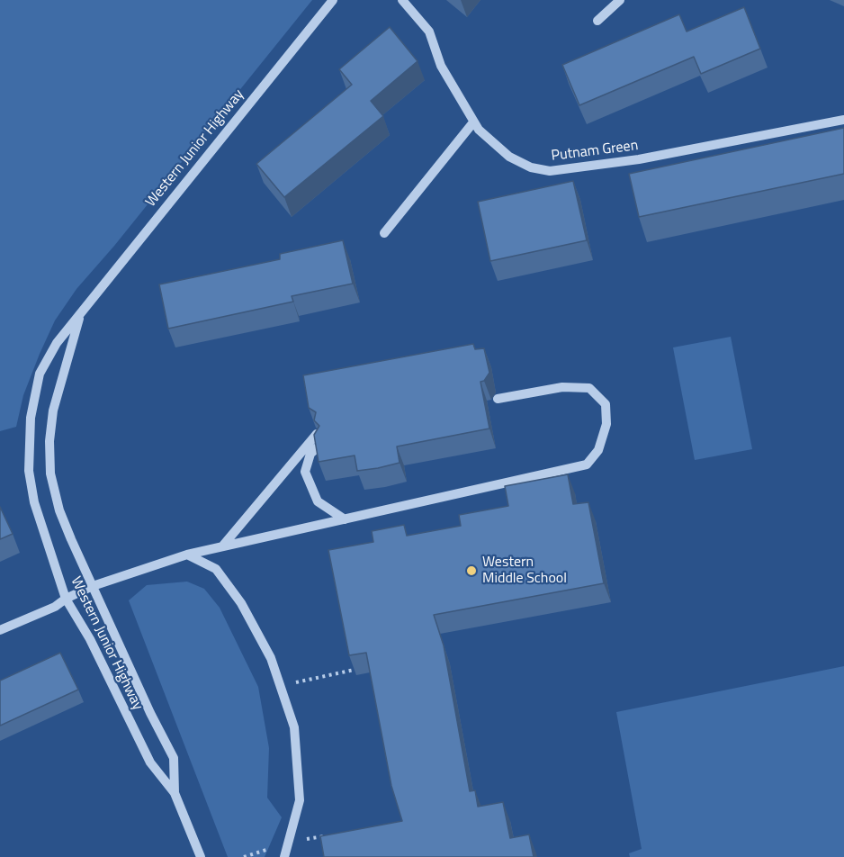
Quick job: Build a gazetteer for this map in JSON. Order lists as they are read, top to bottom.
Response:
{
  "streets": {
    "street": ["Western Junior Highway", "Putnam Green"]
  },
  "places": ["Western Middle School"]
}
